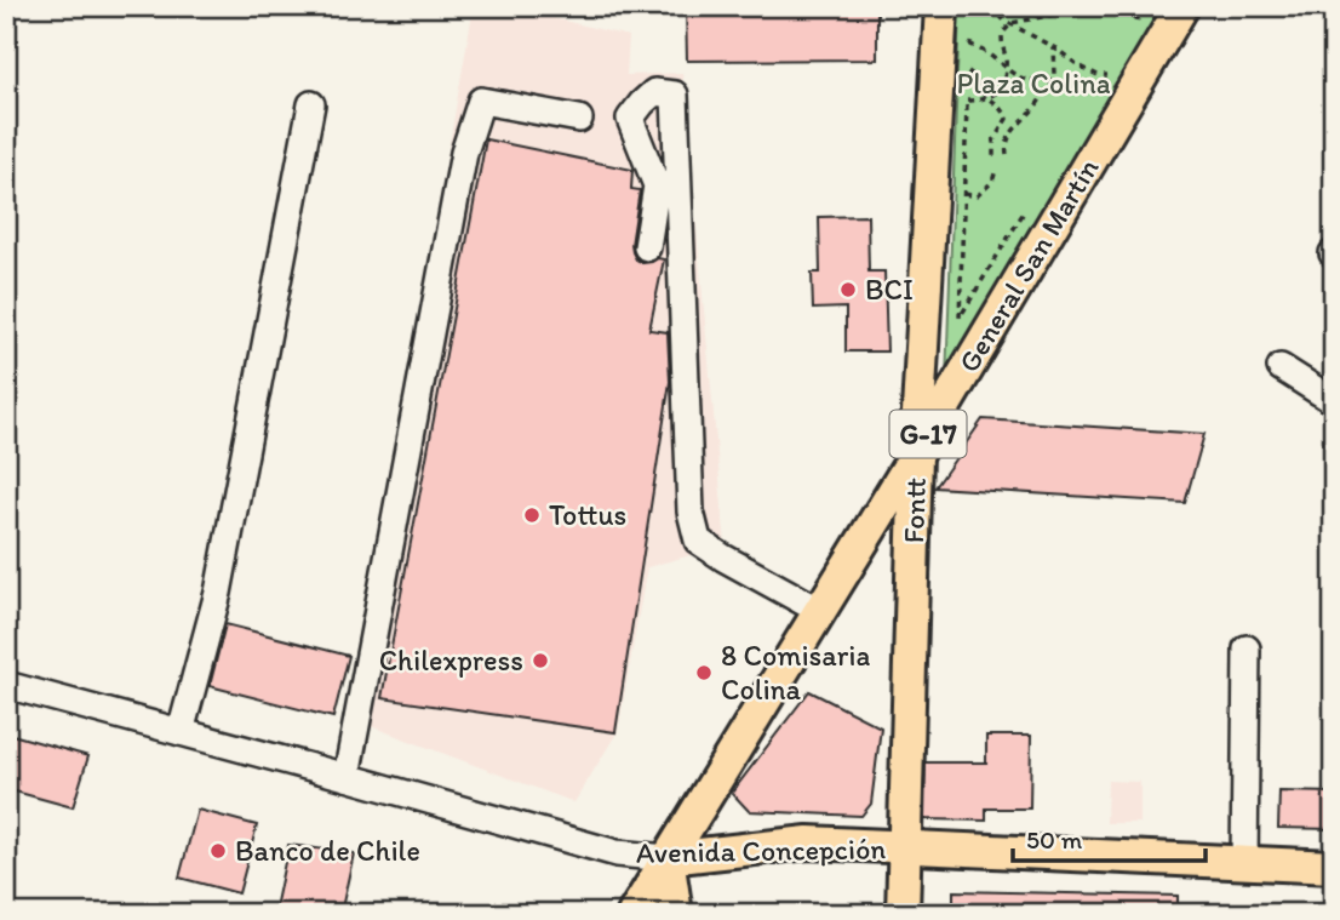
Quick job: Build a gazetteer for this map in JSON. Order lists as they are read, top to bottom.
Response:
{
  "streets": {
    "main road": [
      "General San Martín",
      "G-17",
      "Fontt",
      "Avenida Concepción"
    ]
  },
  "crossings": [
    ["General San Martín", "Fontt"],
    ["General San Martín", "Avenida Concepción"],
    ["Fontt", "Avenida Concepción"]
  ],
  "parks": ["Plaza Colina"],
  "places": [
    "BCI",
    "Tottus",
    "Chilexpress",
    "8 Comisaria Colina",
    "Banco de Chile"
  ],
  "scale_bar": "50 m"
}
